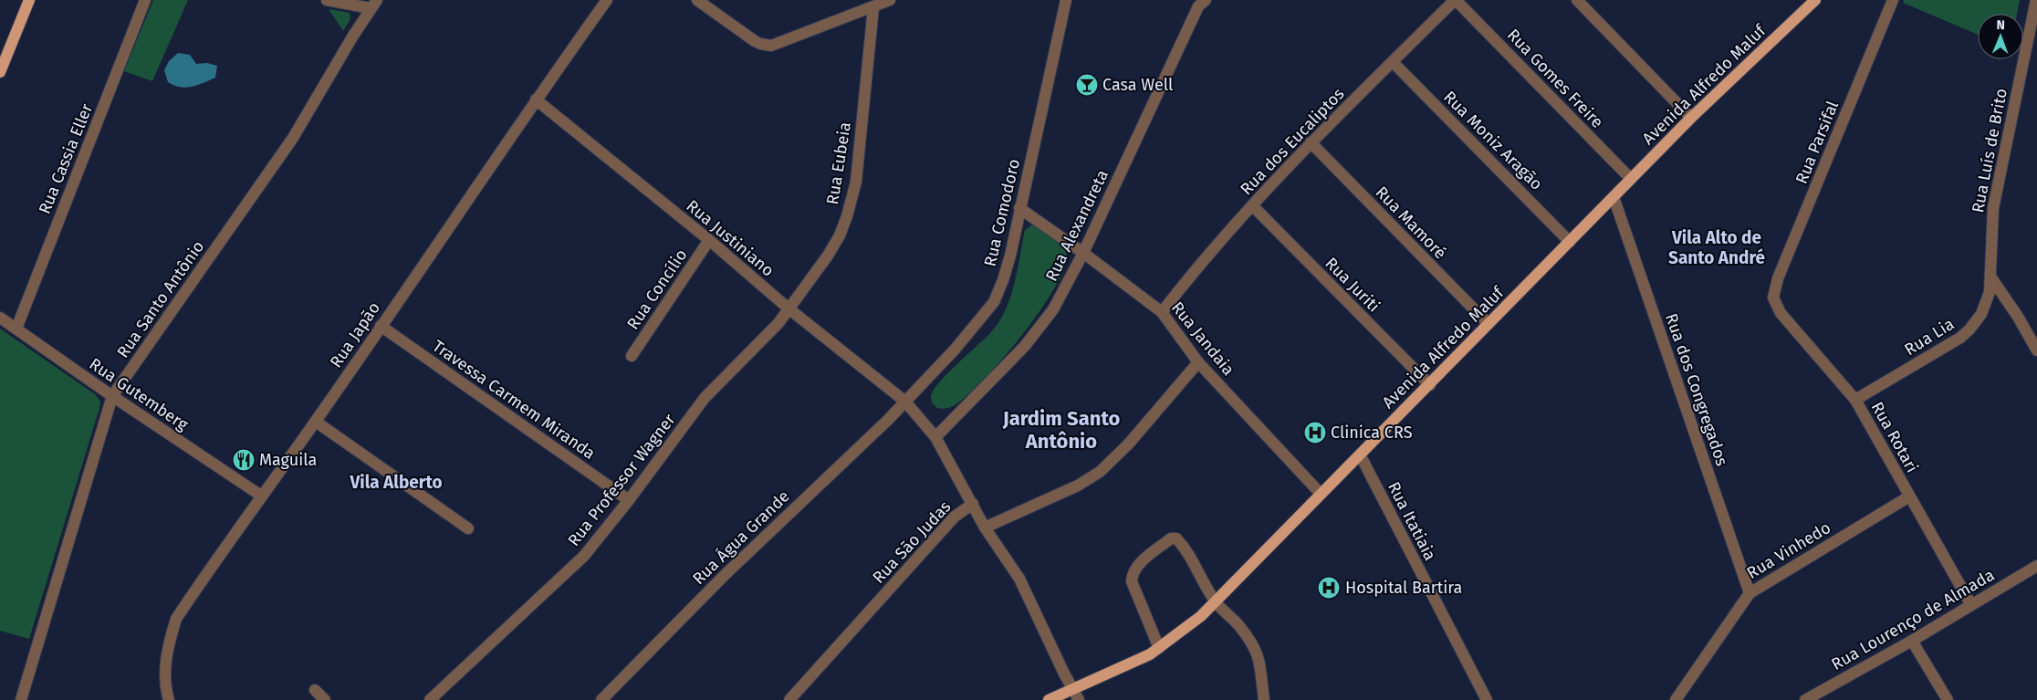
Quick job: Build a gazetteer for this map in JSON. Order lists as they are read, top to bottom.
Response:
{
  "streets": {
    "main road": ["Avenida Alfredo Maluf"],
    "street": [
      "Rua Gomes Freire",
      "Rua Moniz Aragão",
      "Rua dos Eucaliptos",
      "Rua Parsifal",
      "Rua Luís de Brito",
      "Rua Cassia Eller",
      "Rua Eubeia",
      "Rua Comodoro",
      "Rua Mamoré",
      "Rua Alexandreta",
      "Rua Justiniano",
      "Rua Juriti",
      "Rua Concílio",
      "Rua Santo Antônio",
      "Rua Japão",
      "Rua Lia",
      "Rua Jandaia",
      "Rua dos Congregados",
      "Rua Gutemberg",
      "Travessa Carmem Miranda",
      "Rua Rotari",
      "Rua Professor Wagner",
      "Rua Itatiaia",
      "Rua Água Grande",
      "Rua São Judas",
      "Rua Vinhedo",
      "Rua Lourenço de Almada"
    ]
  },
  "crossings": [
    ["Rua Gomes Freire", "Avenida Alfredo Maluf"],
    ["Rua Gomes Freire", "Rua dos Eucaliptos"],
    ["Avenida Alfredo Maluf", "Rua Moniz Aragão"],
    ["Avenida Alfredo Maluf", "Rua Mamoré"],
    ["Avenida Alfredo Maluf", "Rua Juriti"],
    ["Avenida Alfredo Maluf", "Rua Jandaia"],
    ["Avenida Alfredo Maluf", "Rua dos Congregados"],
    ["Avenida Alfredo Maluf", "Rua Itatiaia"],
    ["Avenida Alfredo Maluf", "Rua São Judas"],
    ["Rua Moniz Aragão", "Rua dos Eucaliptos"],
    ["Rua dos Eucaliptos", "Rua Mamoré"],
    ["Rua dos Eucaliptos", "Rua Juriti"],
    ["Rua dos Eucaliptos", "Rua Jandaia"],
    ["Rua Parsifal", "Rua Rotari"],
    ["Rua Luís de Brito", "Rua Lia"],
    ["Rua Cassia Eller", "Rua Gutemberg"],
    ["Rua Eubeia", "Rua Justiniano"],
    ["Rua Eubeia", "Rua Professor Wagner"],
    ["Rua Comodoro", "Rua Justiniano"],
    ["Rua Comodoro", "Rua Jandaia"],
    ["Rua Comodoro", "Rua Água Grande"],
    ["Rua Alexandreta", "Rua Justiniano"],
    ["Rua Alexandreta", "Rua Jandaia"],
    ["Rua Justiniano", "Rua Concílio"],
    ["Rua Justiniano", "Rua Japão"],
    ["Rua Justiniano", "Rua Professor Wagner"],
    ["Rua Justiniano", "Rua Água Grande"],
    ["Rua Justiniano", "Rua São Judas"],
    ["Rua Santo Antônio", "Rua Gutemberg"],
    ["Rua Japão", "Rua Gutemberg"],
    ["Rua Japão", "Travessa Carmem Miranda"],
    ["Rua Lia", "Rua Rotari"],
    ["Rua dos Congregados", "Rua Vinhedo"],
    ["Travessa Carmem Miranda", "Rua Professor Wagner"],
    ["Rua Rotari", "Rua Vinhedo"],
    ["Rua Rotari", "Rua Lourenço de Almada"]
  ],
  "districts": ["Vila Alto de Santo André", "Jardim Santo Antônio", "Vila Alberto"],
  "places": {
    "bar": ["Casa Well"],
    "hospital": ["Clinica CRS", "Hospital Bartira"],
    "restaurant": ["Maguila"]
  },
  "north": "top"
}
